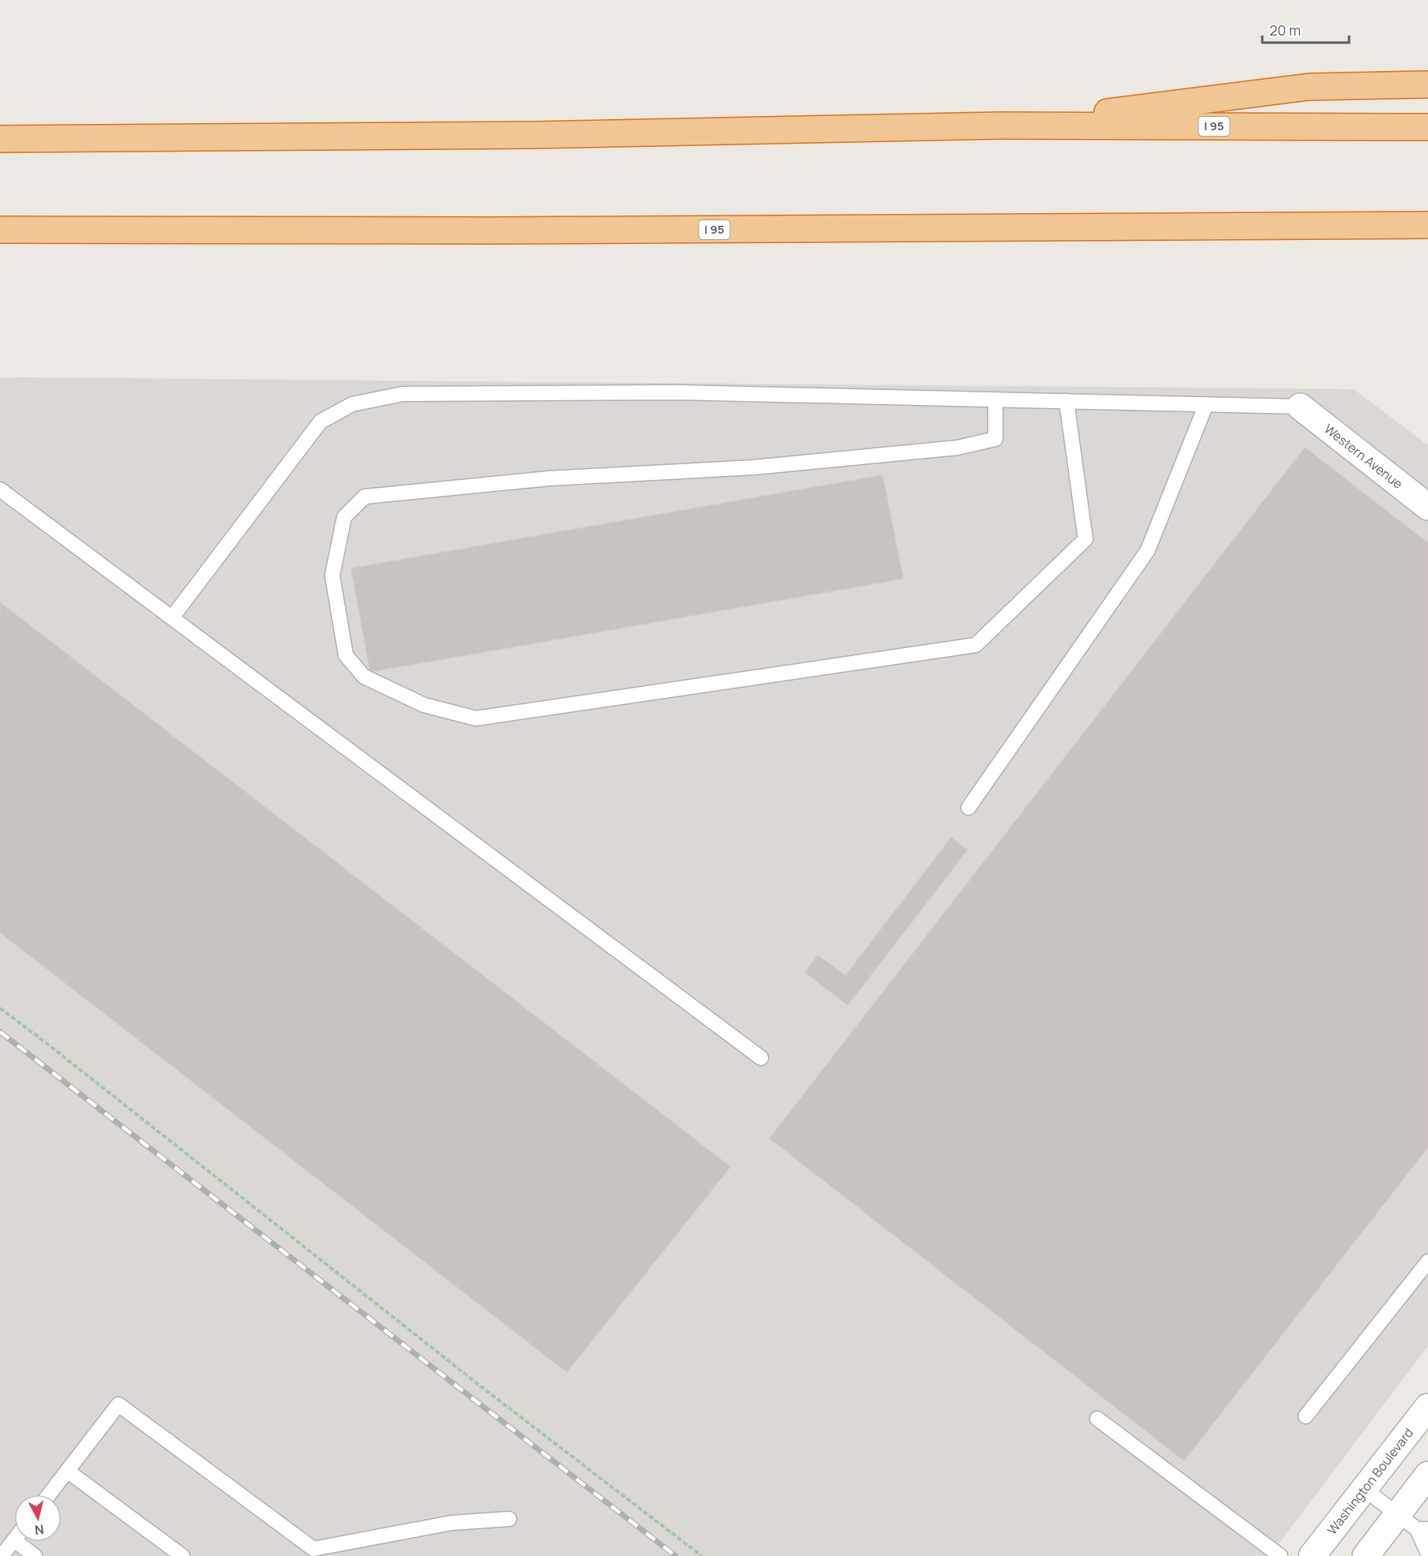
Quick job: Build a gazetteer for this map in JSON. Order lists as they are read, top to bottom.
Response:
{
  "streets": {
    "highway": ["I 95"],
    "main road": ["Western Avenue", "Washington Boulevard"]
  },
  "scale_bar": "20 m",
  "north": "bottom"
}
